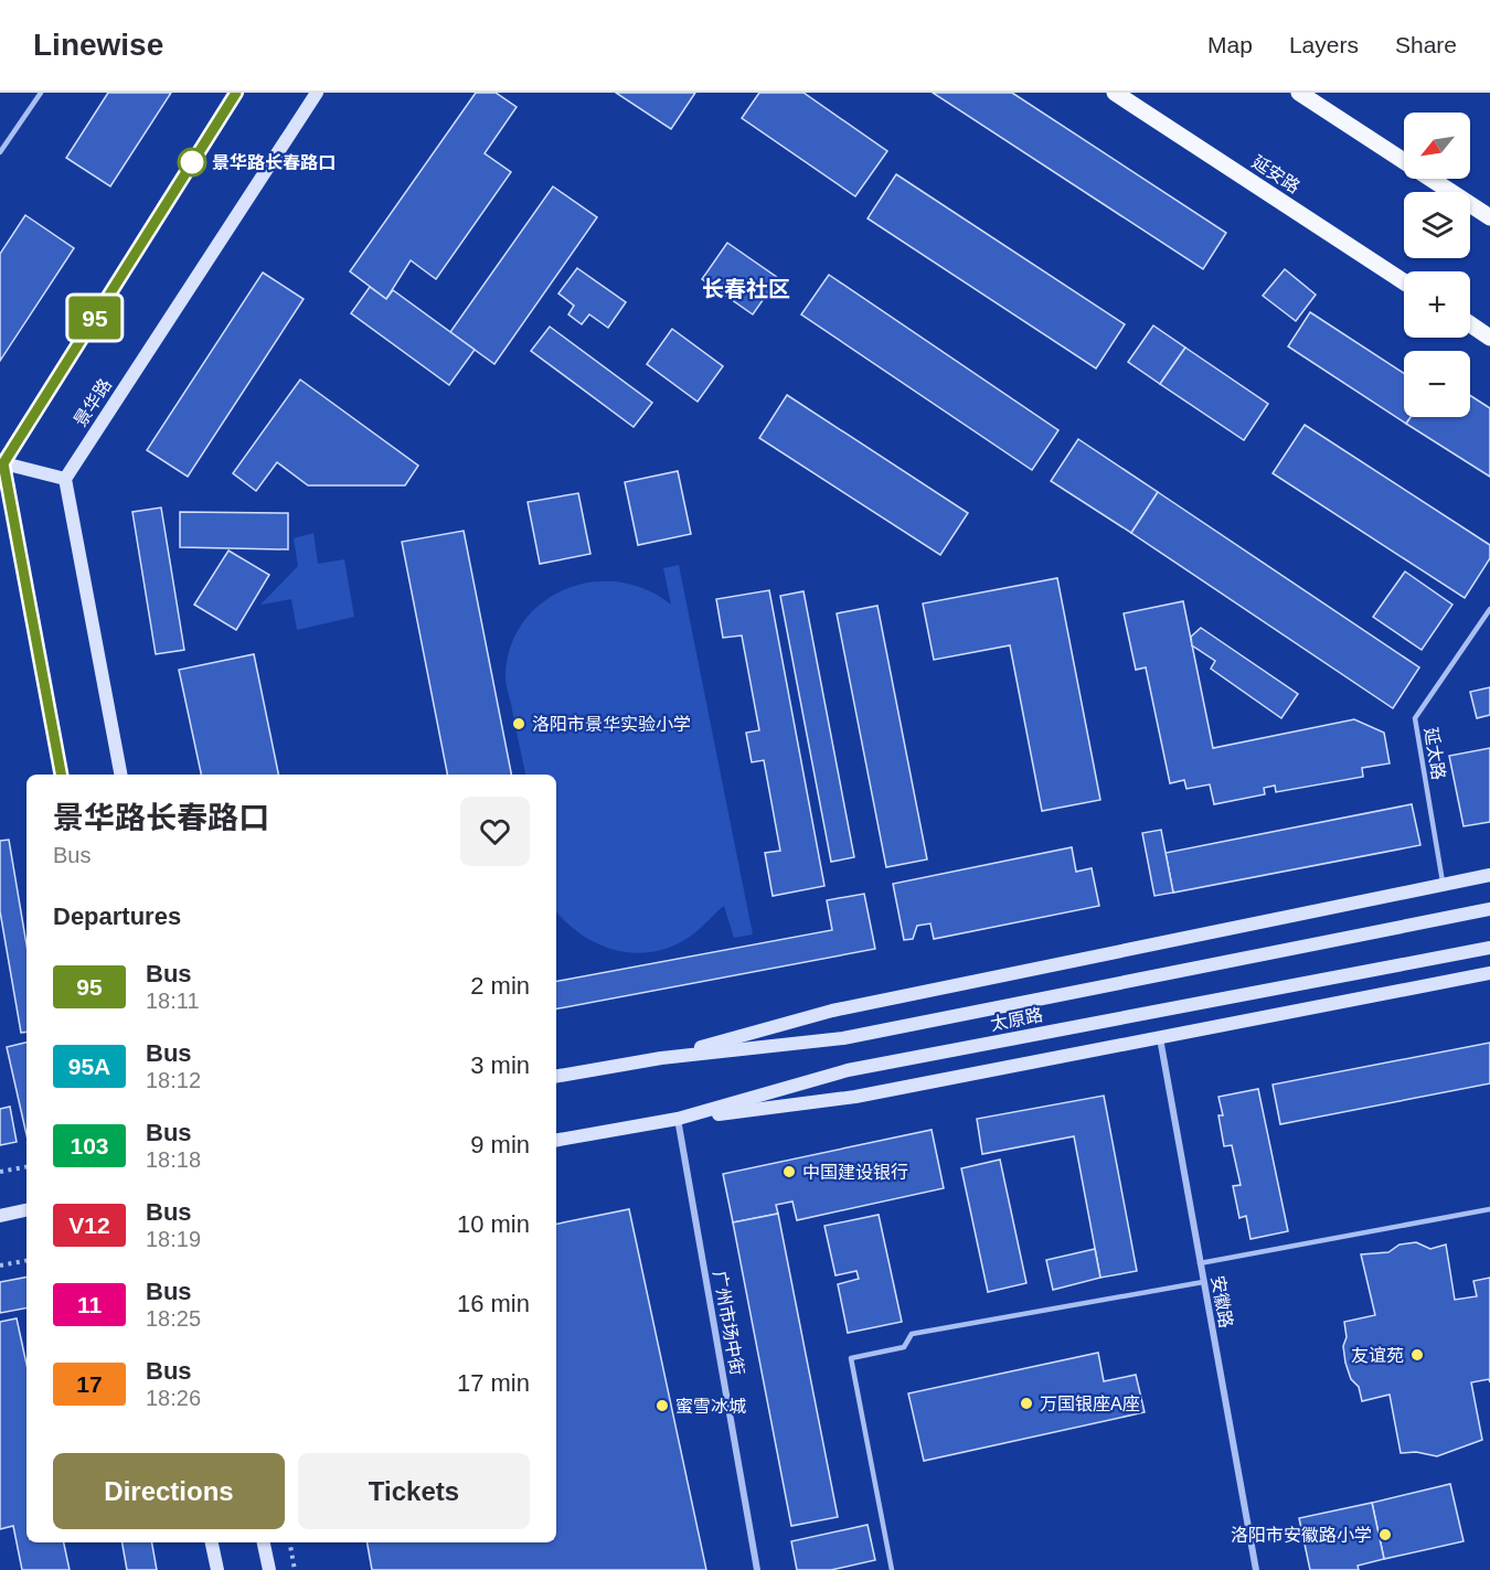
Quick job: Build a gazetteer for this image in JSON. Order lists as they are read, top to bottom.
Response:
{
  "streets": {
    "main road": ["延安路", "景华路", "太原路"],
    "street": ["安徽路", "广州市场中街"],
    "lane": ["延太路"]
  },
  "crossings": [
    ["太原路", "广州市场中街"]
  ],
  "districts": ["长春社区"],
  "places": [
    "景华路长春路口",
    "洛阳市景华实验小学",
    "中国建设银行",
    "友谊苑",
    "万国银座A座",
    "蜜雪冰城",
    "洛阳市安徽路小学"
  ],
  "lines": ["bus line 95"],
  "north": "bottom left",
  "page": {
    "header": "Linewise",
    "nav": ["Map", "Layers", "Share"],
    "on_map": "95",
    "map_buttons": ["+", "−"],
    "heading": [
      ["景华路长春路口", "Bus"],
      "Departures"
    ],
    "list": [
      {
        "mark": "95",
        "name": "Bus",
        "note": "18:11",
        "value": "2 min"
      },
      {
        "mark": "95A",
        "name": "Bus",
        "note": "18:12",
        "value": "3 min"
      },
      {
        "mark": "103",
        "name": "Bus",
        "note": "18:18",
        "value": "9 min"
      },
      {
        "mark": "V12",
        "name": "Bus",
        "note": "18:19",
        "value": "10 min"
      },
      {
        "mark": "11",
        "name": "Bus",
        "note": "18:25",
        "value": "16 min"
      },
      {
        "mark": "17",
        "name": "Bus",
        "note": "18:26",
        "value": "17 min"
      }
    ],
    "buttons": ["Directions", "Tickets"]
  }
}
